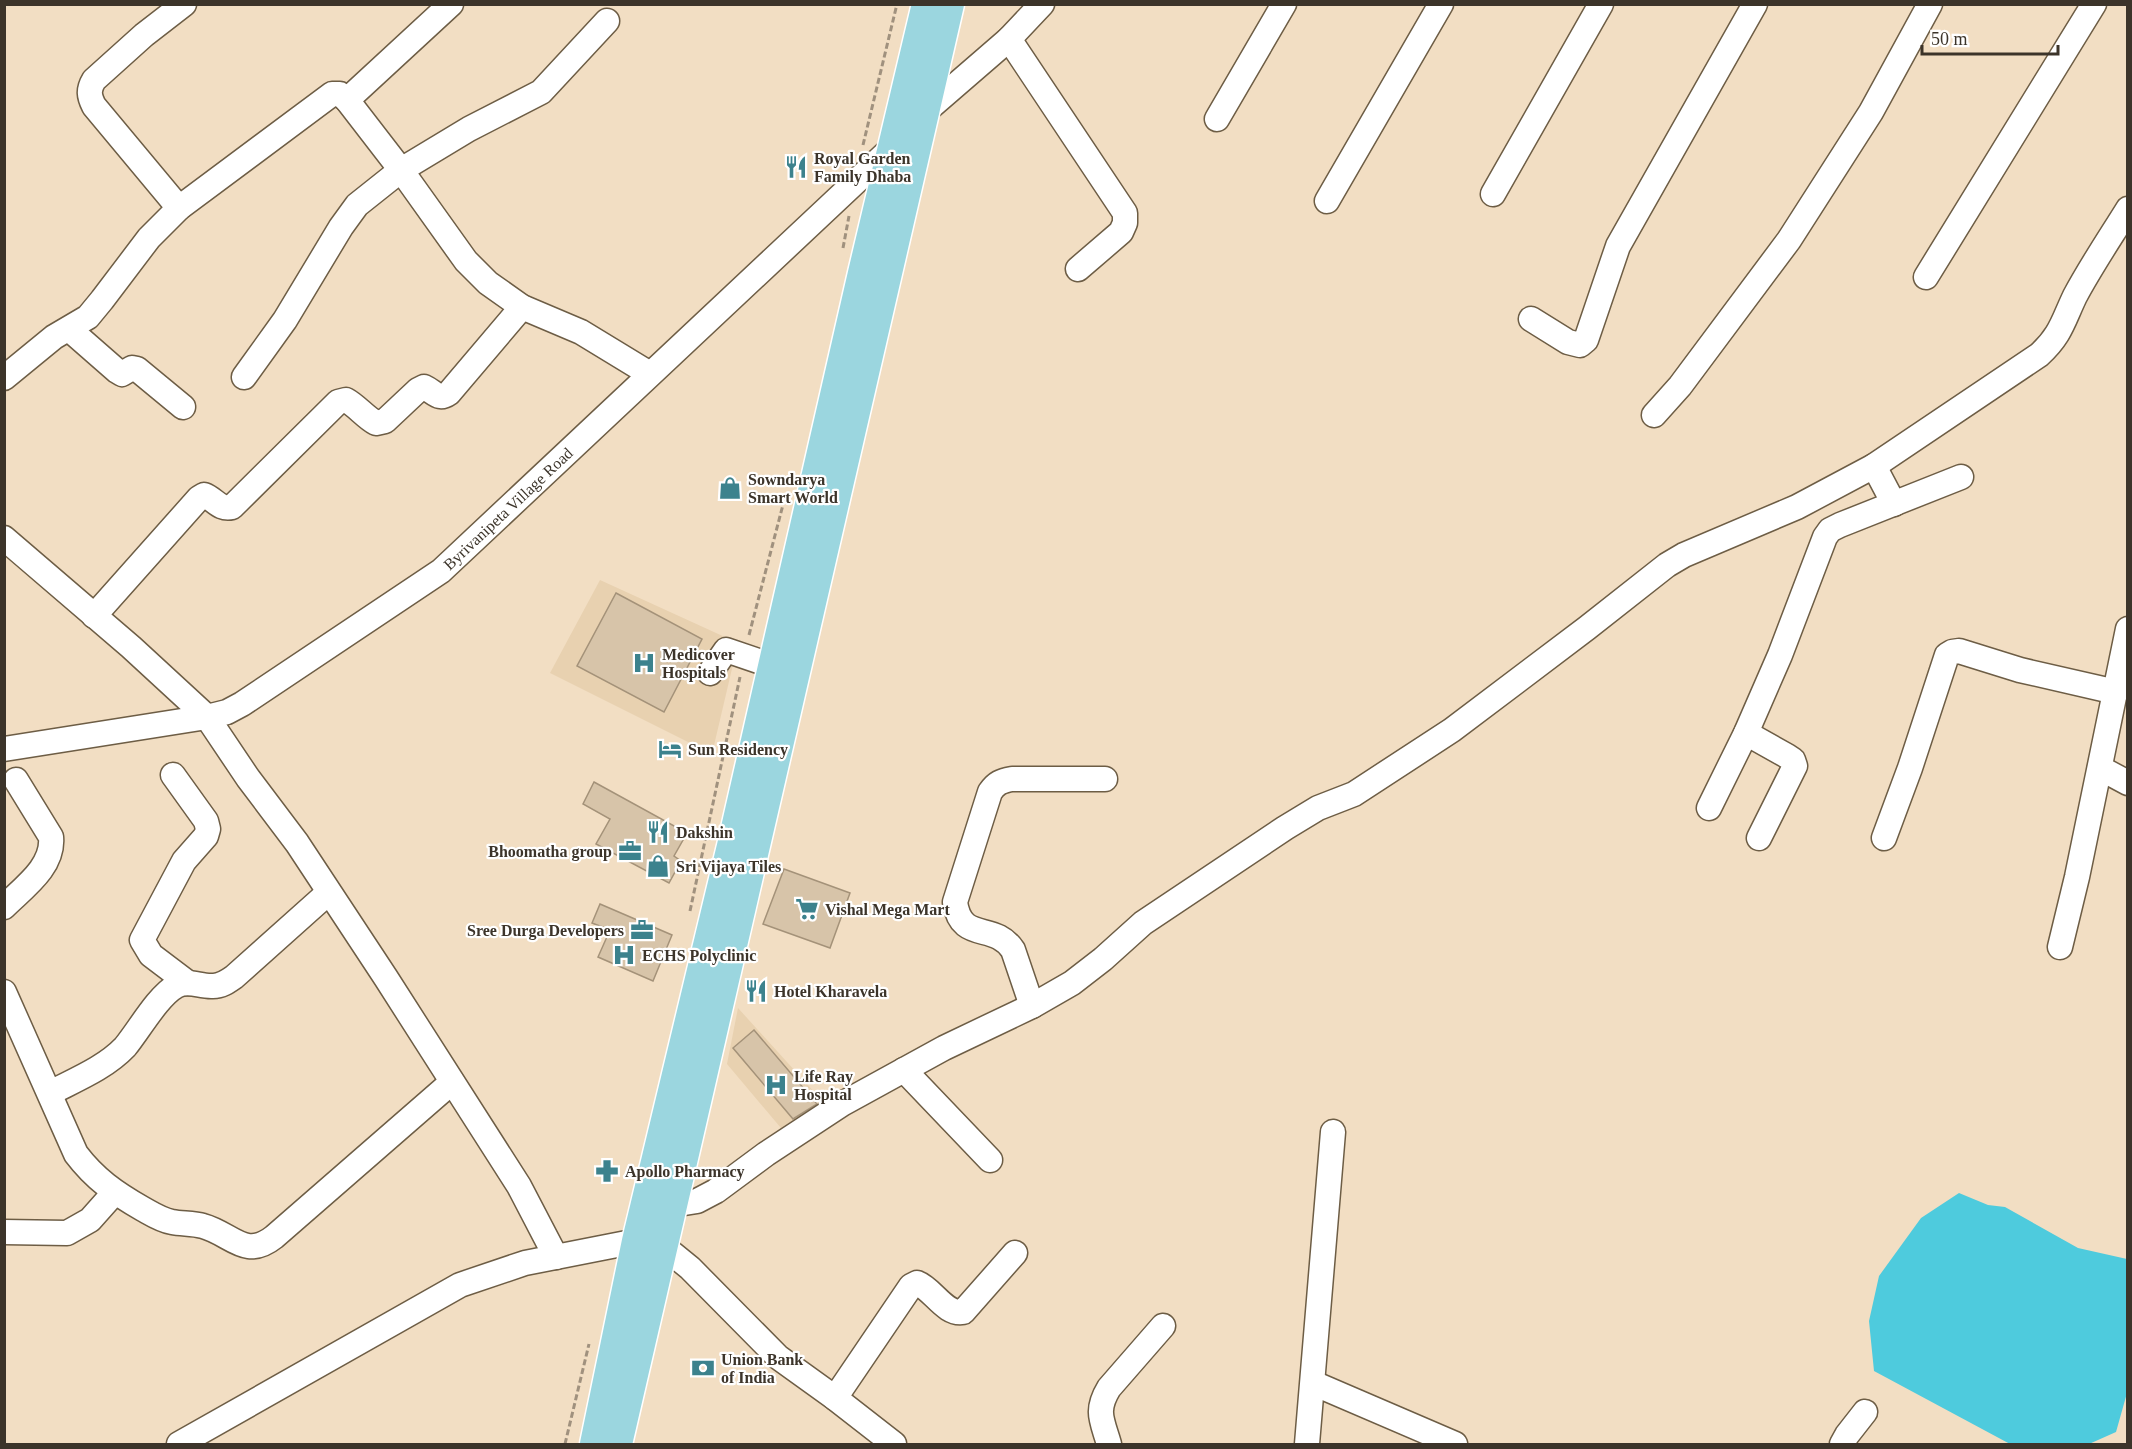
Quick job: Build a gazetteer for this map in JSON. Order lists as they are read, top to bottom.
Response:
{
  "streets": {
    "street": ["Byrivanipeta Village Road"]
  },
  "places": {
    "restaurant": ["Royal Garden Family Dhaba", "Dakshin", "Hotel Kharavela"],
    "shop": ["Sowndarya Smart World", "Sri Vijaya Tiles"],
    "hospital": ["Medicover Hospitals", "ECHS Polyclinic", "Life Ray Hospital"],
    "hotel": ["Sun Residency"],
    "office": ["Bhoomatha group", "Sree Durga Developers"],
    "supermarket": ["Vishal Mega Mart"],
    "pharmacy": ["Apollo Pharmacy"],
    "bank": ["Union Bank of India"]
  },
  "scale_bar": "50 m"
}
